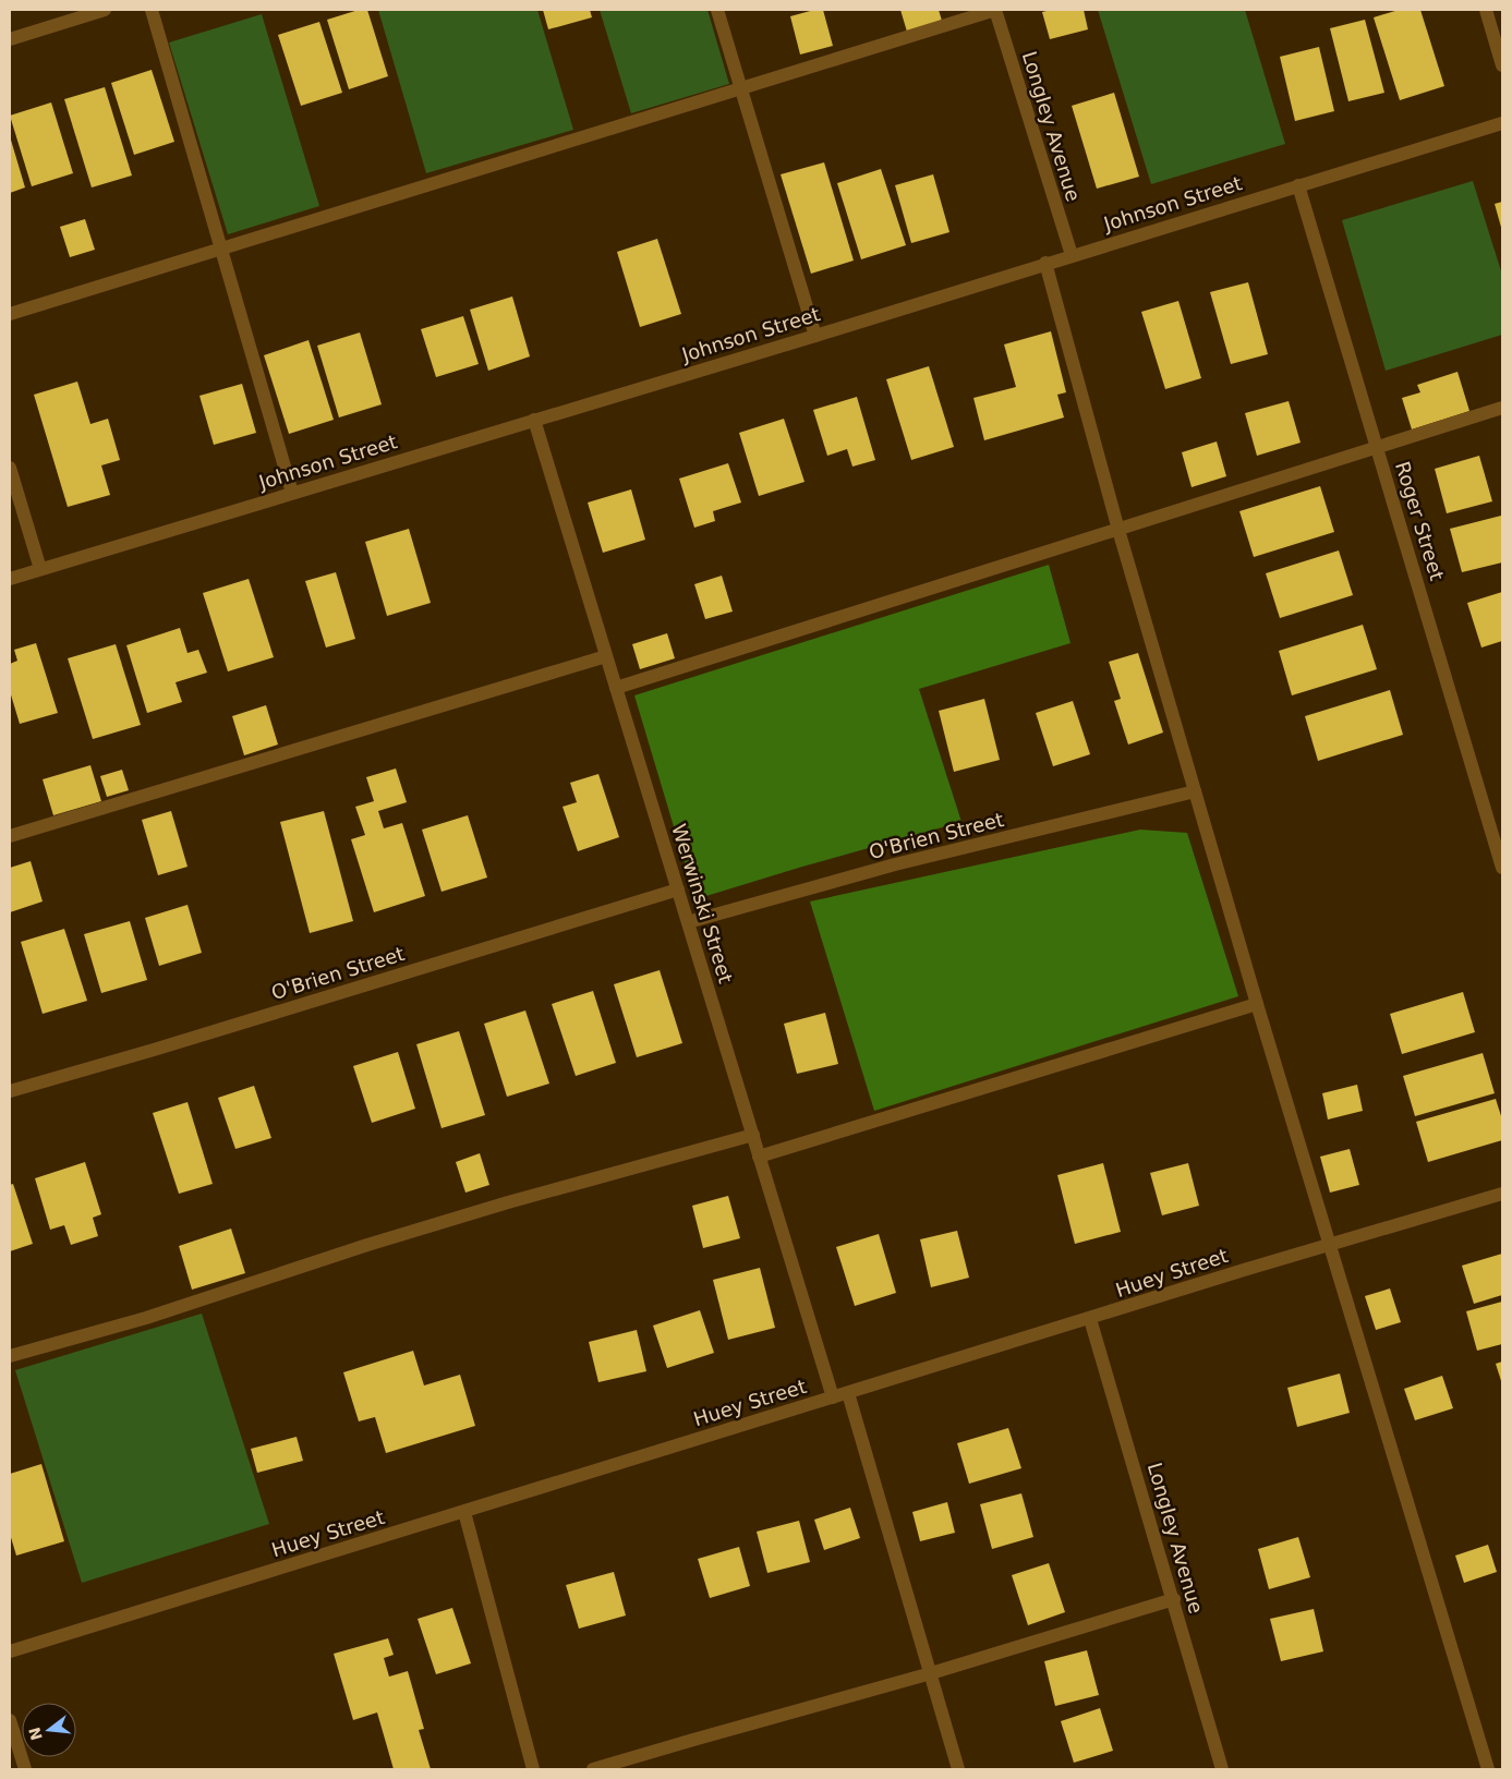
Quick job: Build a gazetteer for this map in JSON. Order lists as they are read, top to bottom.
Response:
{
  "streets": {
    "street": [
      "Longley Avenue",
      "Johnson Street",
      "Roger Street",
      "O'Brien Street",
      "Werwinski Street",
      "Huey Street"
    ]
  },
  "crossings": [
    ["Longley Avenue", "Johnson Street"],
    ["Longley Avenue", "Huey Street"],
    ["Johnson Street", "Roger Street"],
    ["Johnson Street", "Werwinski Street"],
    ["O'Brien Street", "Werwinski Street"],
    ["Werwinski Street", "Huey Street"]
  ],
  "north": "left"
}
